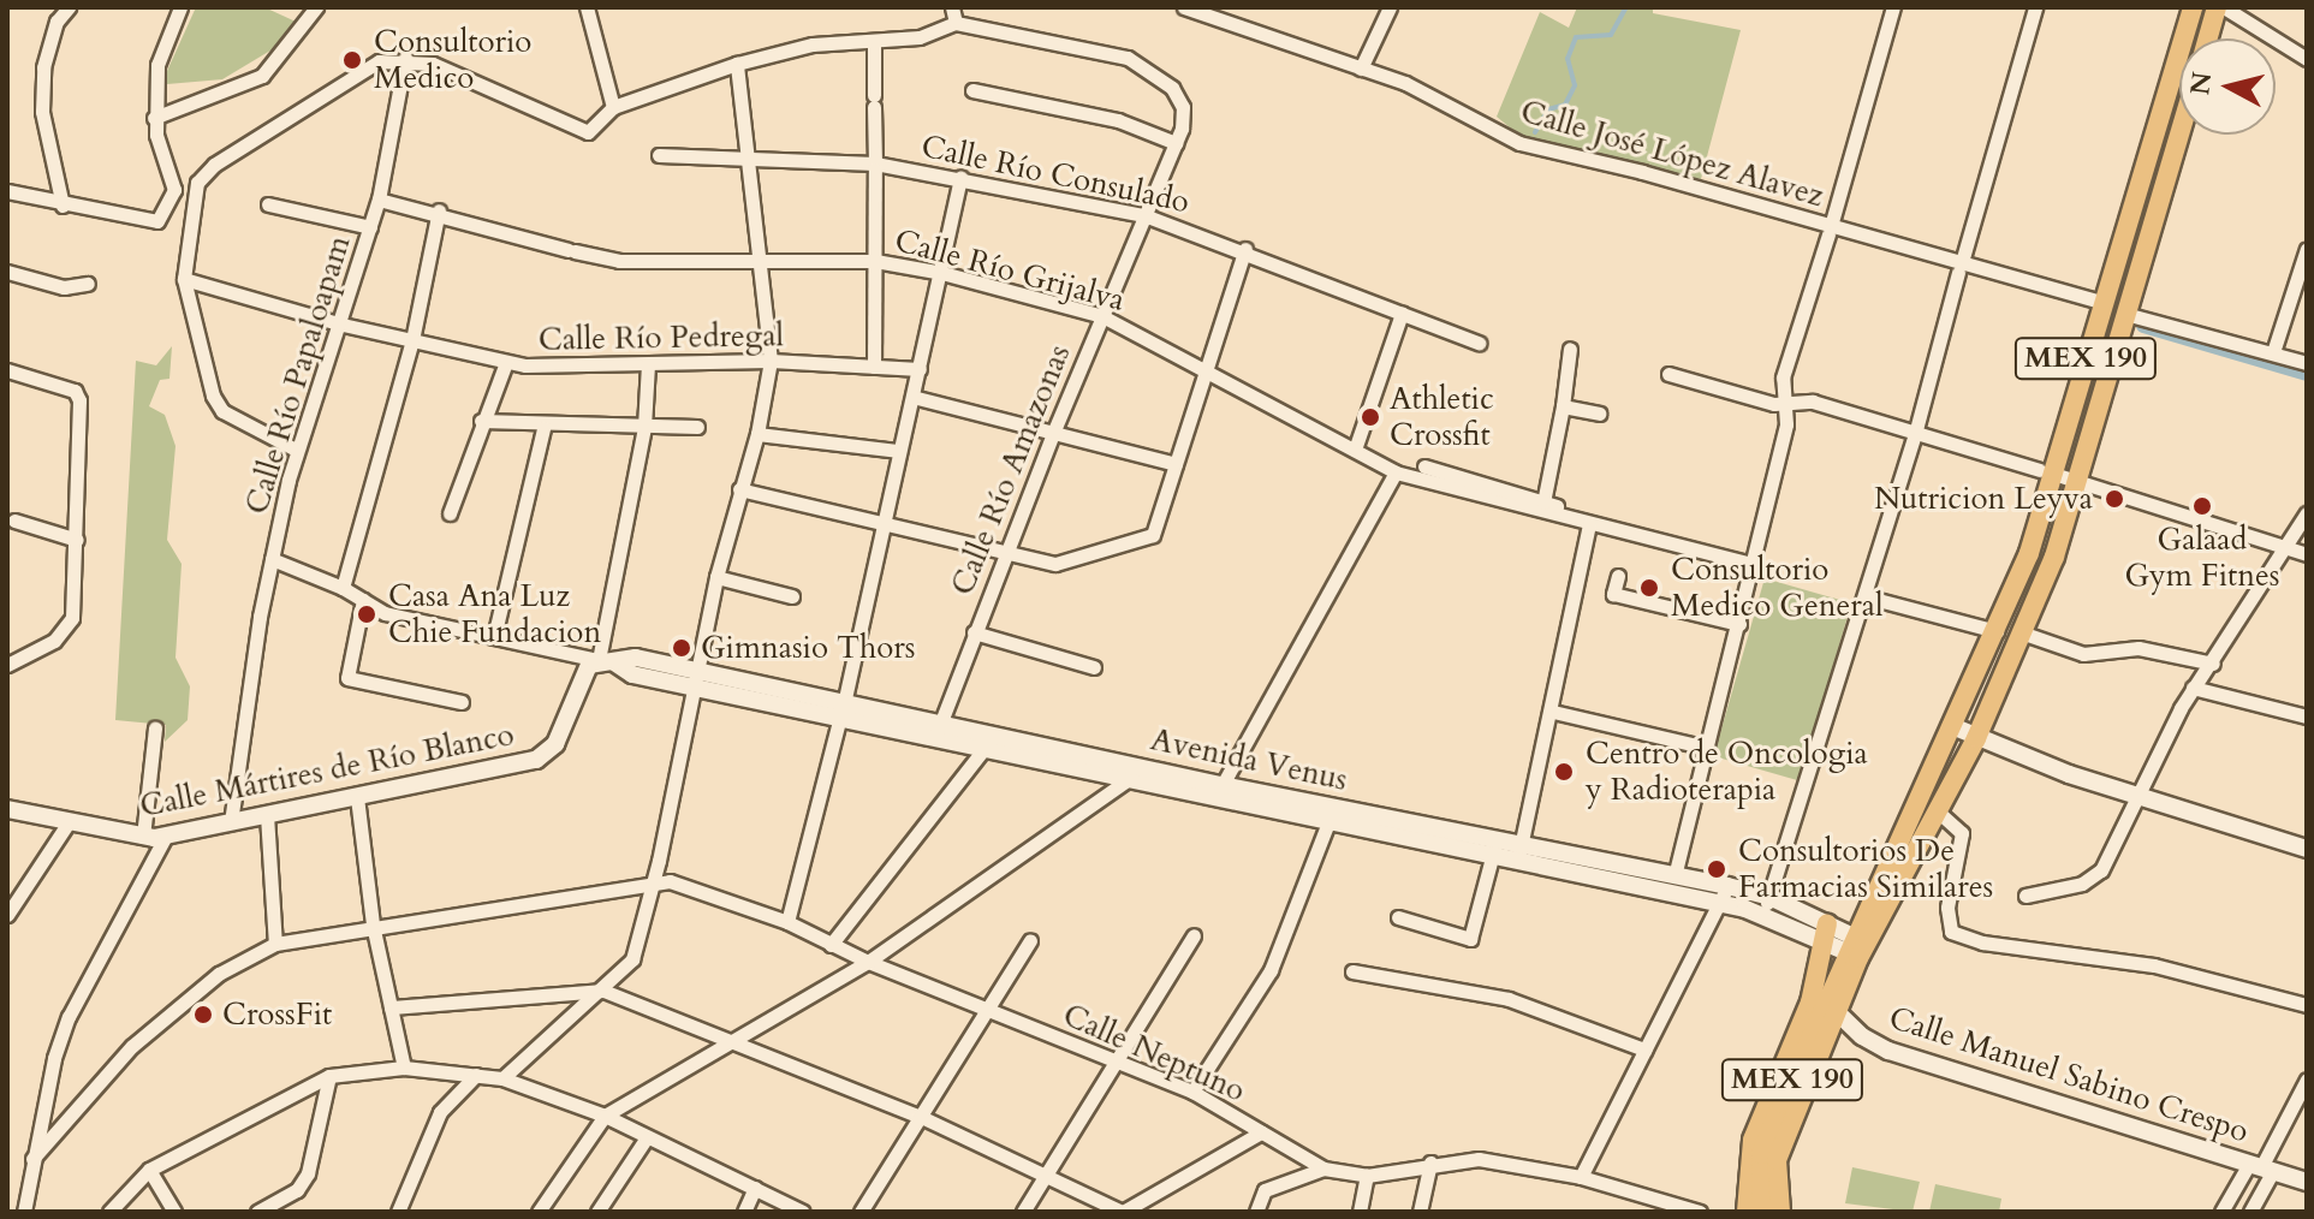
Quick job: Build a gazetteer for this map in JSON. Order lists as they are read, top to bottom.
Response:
{
  "streets": {
    "main road": [
      "MEX 190",
      "Avenida Venus",
      "Calle Mártires de Río Blanco",
      "Calle Manuel Sabino Crespo"
    ],
    "street": [
      "Calle José López Alavez",
      "Calle Río Consulado",
      "Calle Río Grijalva",
      "Calle Río Pedregal",
      "Calle Río Papaloapam",
      "Calle Río Amazonas",
      "Calle Neptuno"
    ]
  },
  "crossings": [
    ["Calle José López Alavez", "MEX 190"],
    ["Calle Río Consulado", "Calle Río Amazonas"],
    ["Calle Río Grijalva", "Calle Río Papaloapam"],
    ["Calle Río Grijalva", "Calle Río Amazonas"],
    ["Calle Río Pedregal", "Calle Río Papaloapam"],
    ["MEX 190", "Avenida Venus"],
    ["MEX 190", "Calle Manuel Sabino Crespo"],
    ["Calle Río Papaloapam", "Calle Mártires de Río Blanco"],
    ["Calle Río Amazonas", "Avenida Venus"],
    ["Avenida Venus", "Calle Mártires de Río Blanco"]
  ],
  "places": [
    "Consultorio Medico",
    "Athletic Crossfit",
    "Nutricion Leyva",
    "Galaad Gym Fitnes",
    "Consultorio Medico General",
    "Casa Ana Luz Chie Fundacion",
    "Gimnasio Thors",
    "Centro de Oncologia y Radioterapia",
    "Consultorios De Farmacias Similares",
    "CrossFit"
  ],
  "north": "left"
}
